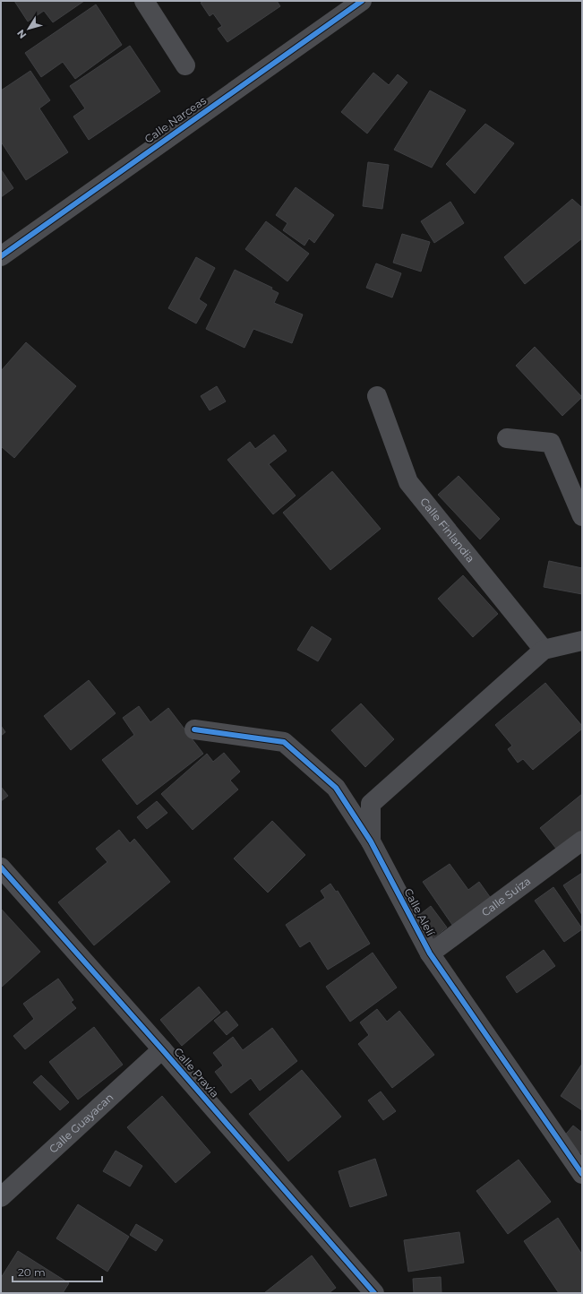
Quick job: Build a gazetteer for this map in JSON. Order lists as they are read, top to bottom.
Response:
{
  "streets": {
    "street": [
      "Calle Narceas",
      "Calle Finlandia",
      "Calle Suiza",
      "Calle Alelí",
      "Calle Pravia",
      "Calle Guayacan"
    ]
  },
  "crossings": [
    ["Calle Finlandia", "Calle Alelí"],
    ["Calle Suiza", "Calle Alelí"],
    ["Calle Pravia", "Calle Guayacan"]
  ],
  "scale_bar": "20 m",
  "north": "bottom left"
}
